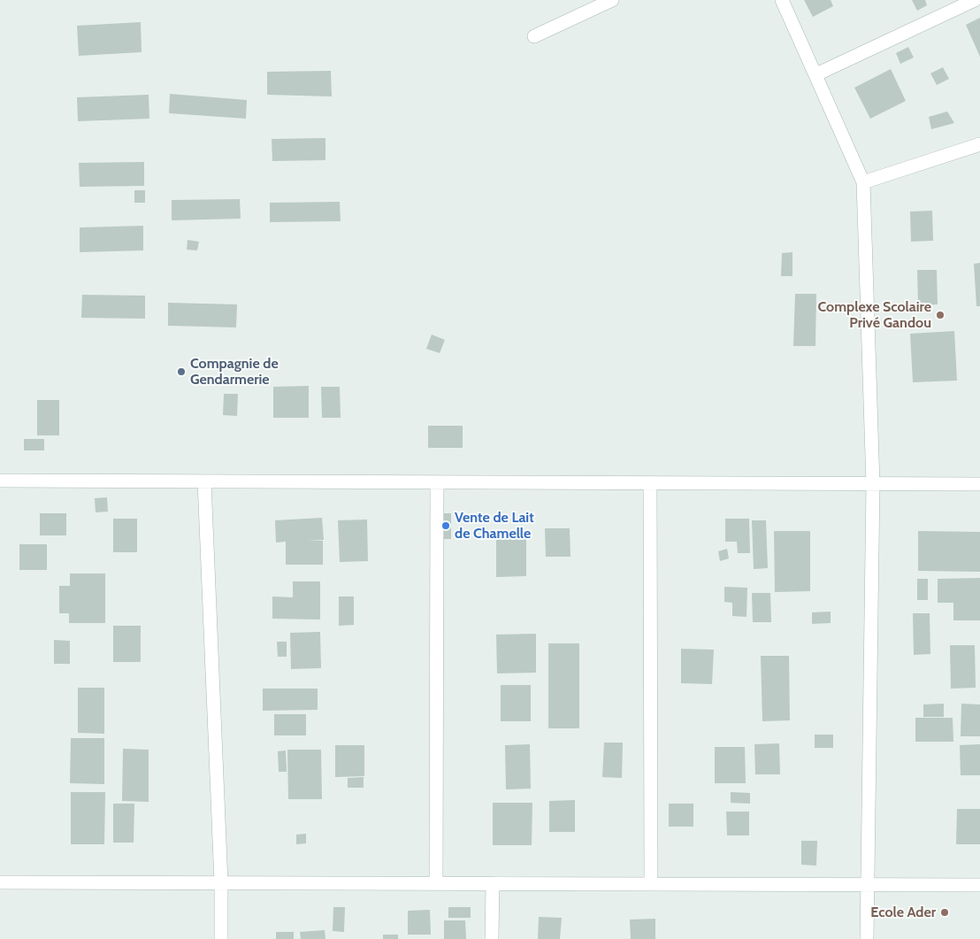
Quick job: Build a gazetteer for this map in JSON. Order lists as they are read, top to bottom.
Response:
{
  "places": [
    "Complexe Scolaire Privé Gandou",
    "Compagnie de Gendarmerie",
    "Vente de Lait de Chamelle",
    "Ecole Ader"
  ]
}
